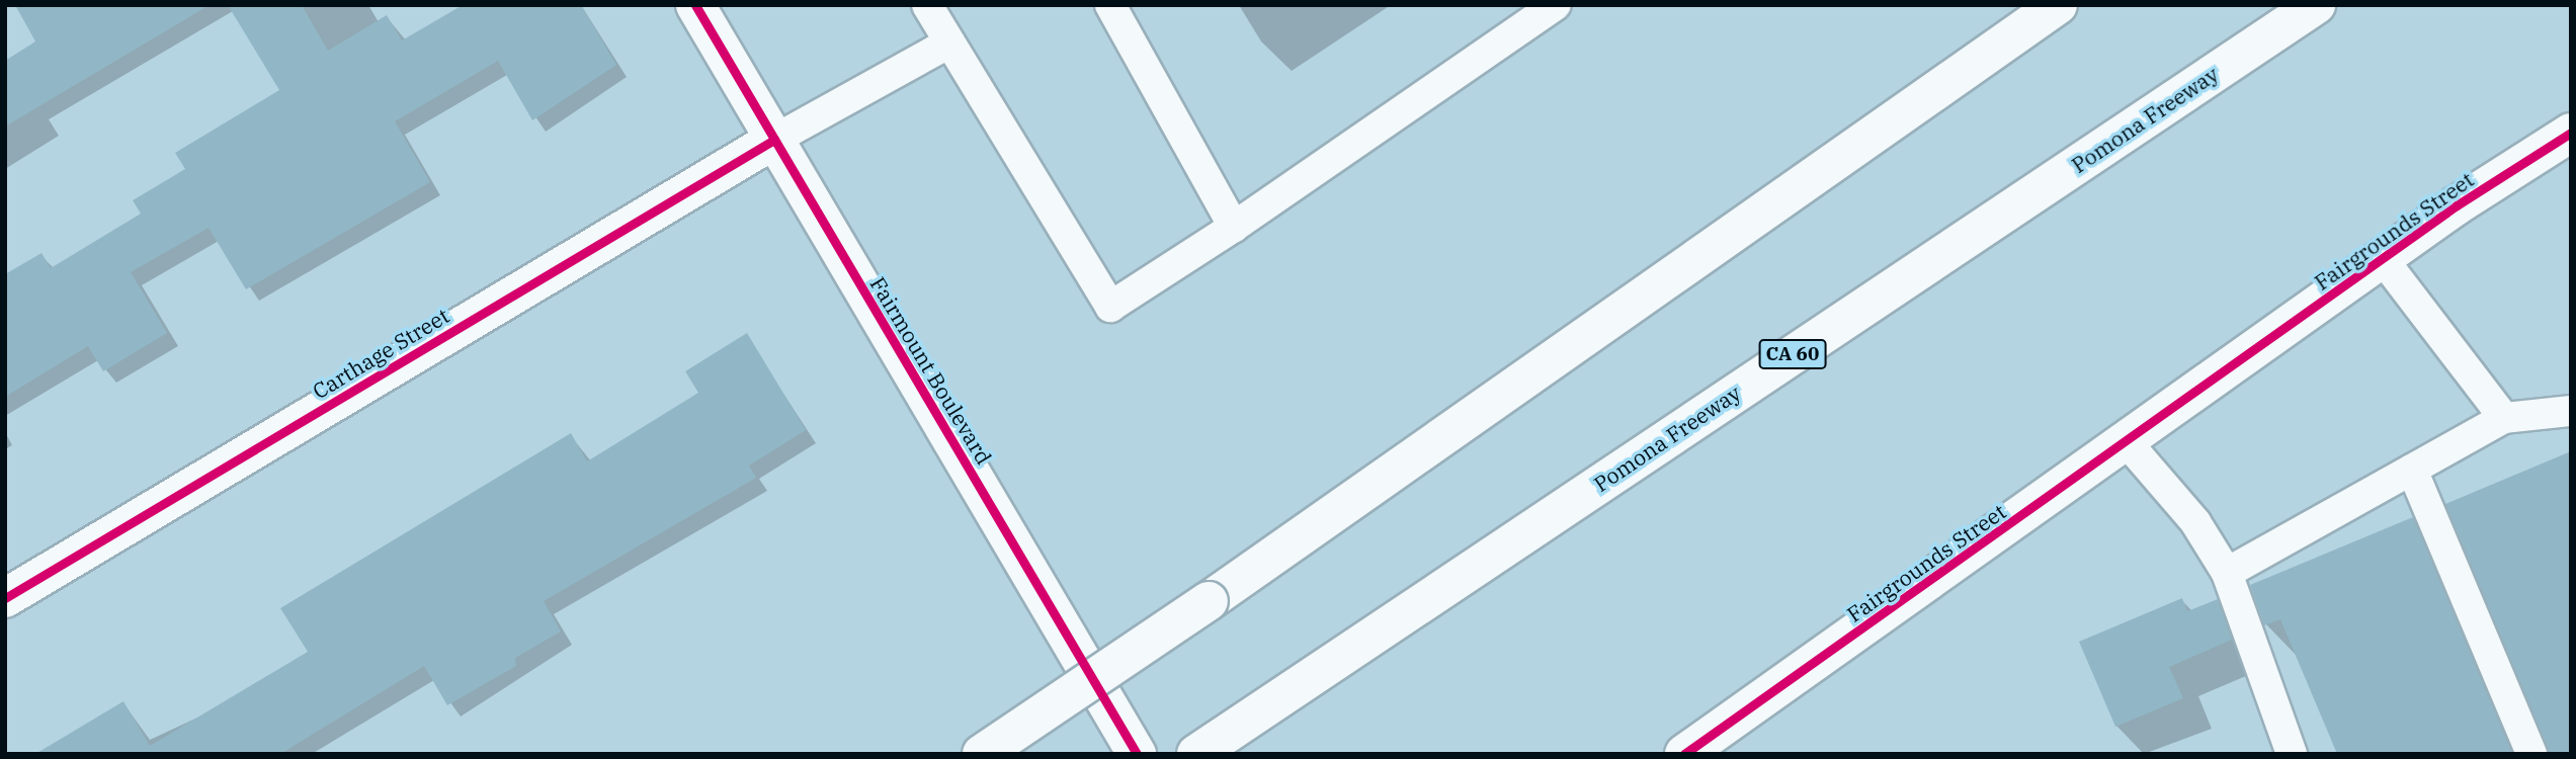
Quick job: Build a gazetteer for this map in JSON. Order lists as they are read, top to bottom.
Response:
{
  "streets": {
    "main road": [
      "Pomona Freeway",
      "Fairgrounds Street",
      "Carthage Street",
      "CA 60",
      "Fairmount Boulevard"
    ]
  },
  "crossings": [
    ["Carthage Street", "Fairmount Boulevard"]
  ]
}
